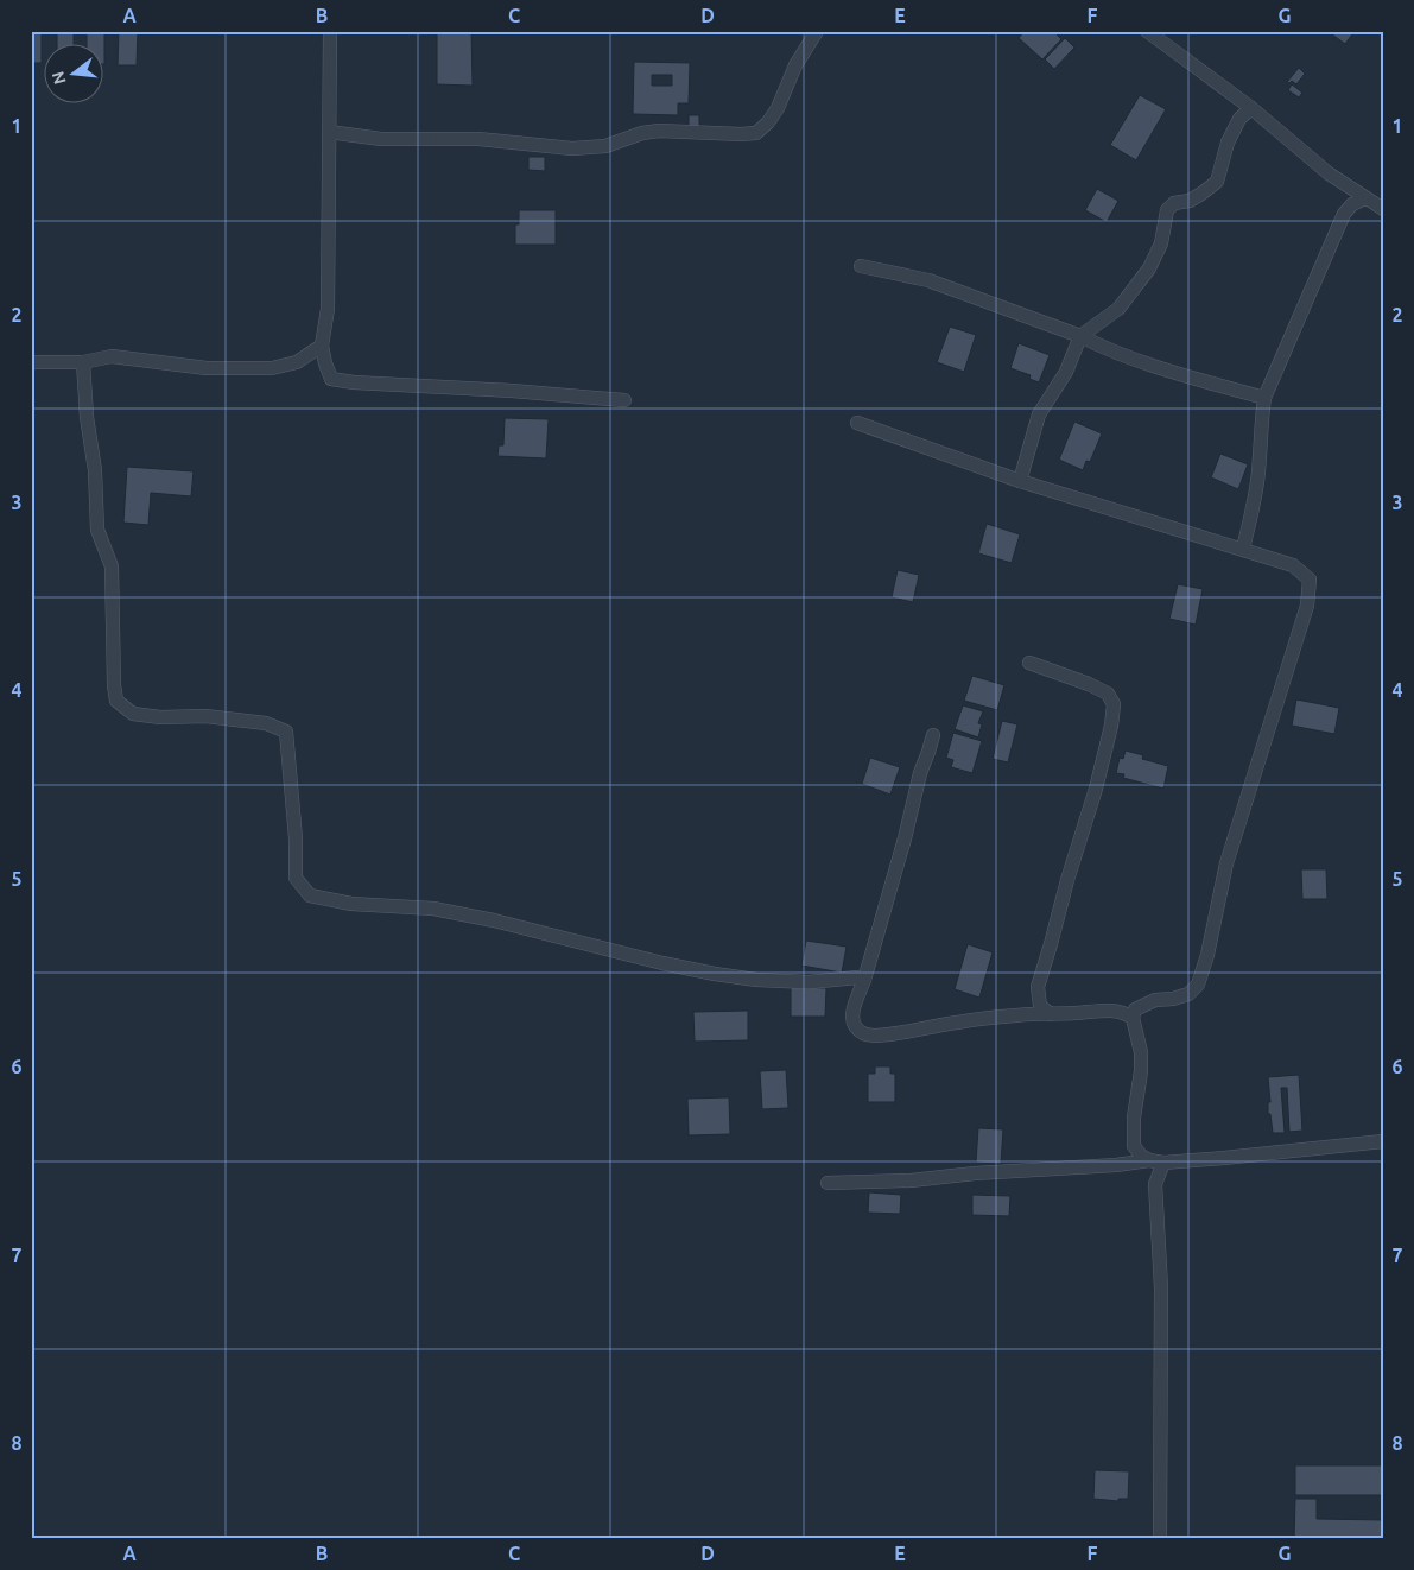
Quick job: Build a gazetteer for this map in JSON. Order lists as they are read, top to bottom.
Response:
{
  "north": "left",
  "grid": {
    "columns": [
      "A",
      "B",
      "C",
      "D",
      "E",
      "F",
      "G"
    ],
    "rows": [
      "1",
      "2",
      "3",
      "4",
      "5",
      "6",
      "7",
      "8"
    ]
  }
}
